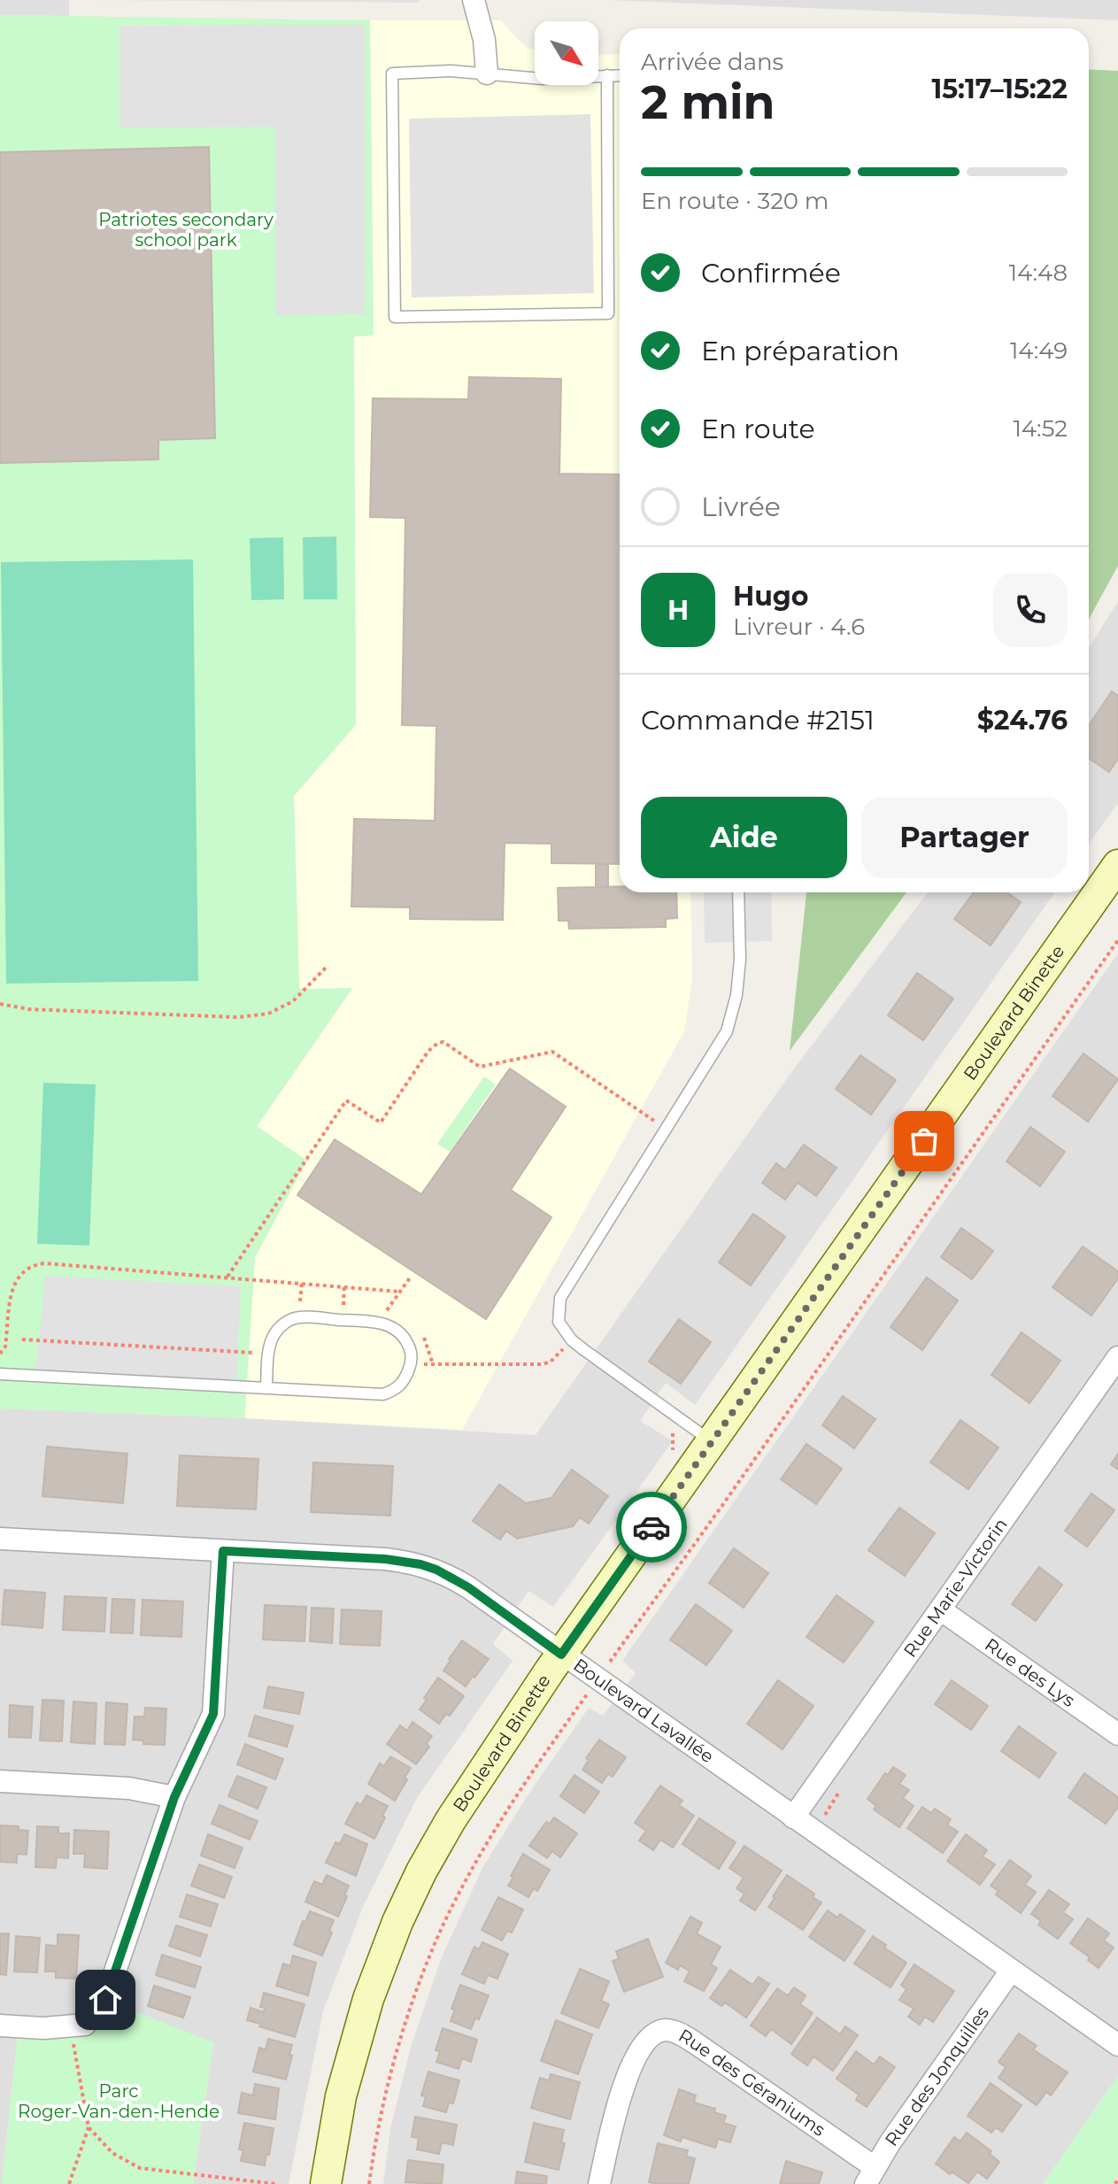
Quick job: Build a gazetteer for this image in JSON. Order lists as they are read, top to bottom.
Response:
{
  "streets": {
    "street": [
      "Boulevard Binette",
      "Rue Marie-Victorin",
      "Rue des Lys",
      "Boulevard Lavallée",
      "Rue des Jonquilles",
      "Rue des Géraniums"
    ]
  },
  "crossings": [
    ["Boulevard Binette", "Boulevard Lavallée"],
    ["Rue Marie-Victorin", "Rue des Lys"],
    ["Rue Marie-Victorin", "Boulevard Lavallée"],
    ["Boulevard Lavallée", "Rue des Jonquilles"],
    ["Rue des Jonquilles", "Rue des Géraniums"]
  ],
  "parks": ["Patriotes secondary school park", "Parc Roger-Van-den-Hende"],
  "north": "bottom right",
  "page": {
    "heading": ["2 min", "Arrivée dans", "15:17–15:22"],
    "panel": [
      "Hugo",
      "Livreur · 4.6",
      "Commande #2151",
      "$24.76"
    ],
    "bar": "En route · 320 m",
    "list": [
      ["Confirmée", "14:48"],
      ["En préparation", "14:49"],
      ["En route", "14:52"],
      "Livrée"
    ],
    "round": "H",
    "buttons": ["Aide", "Partager"]
  }
}
